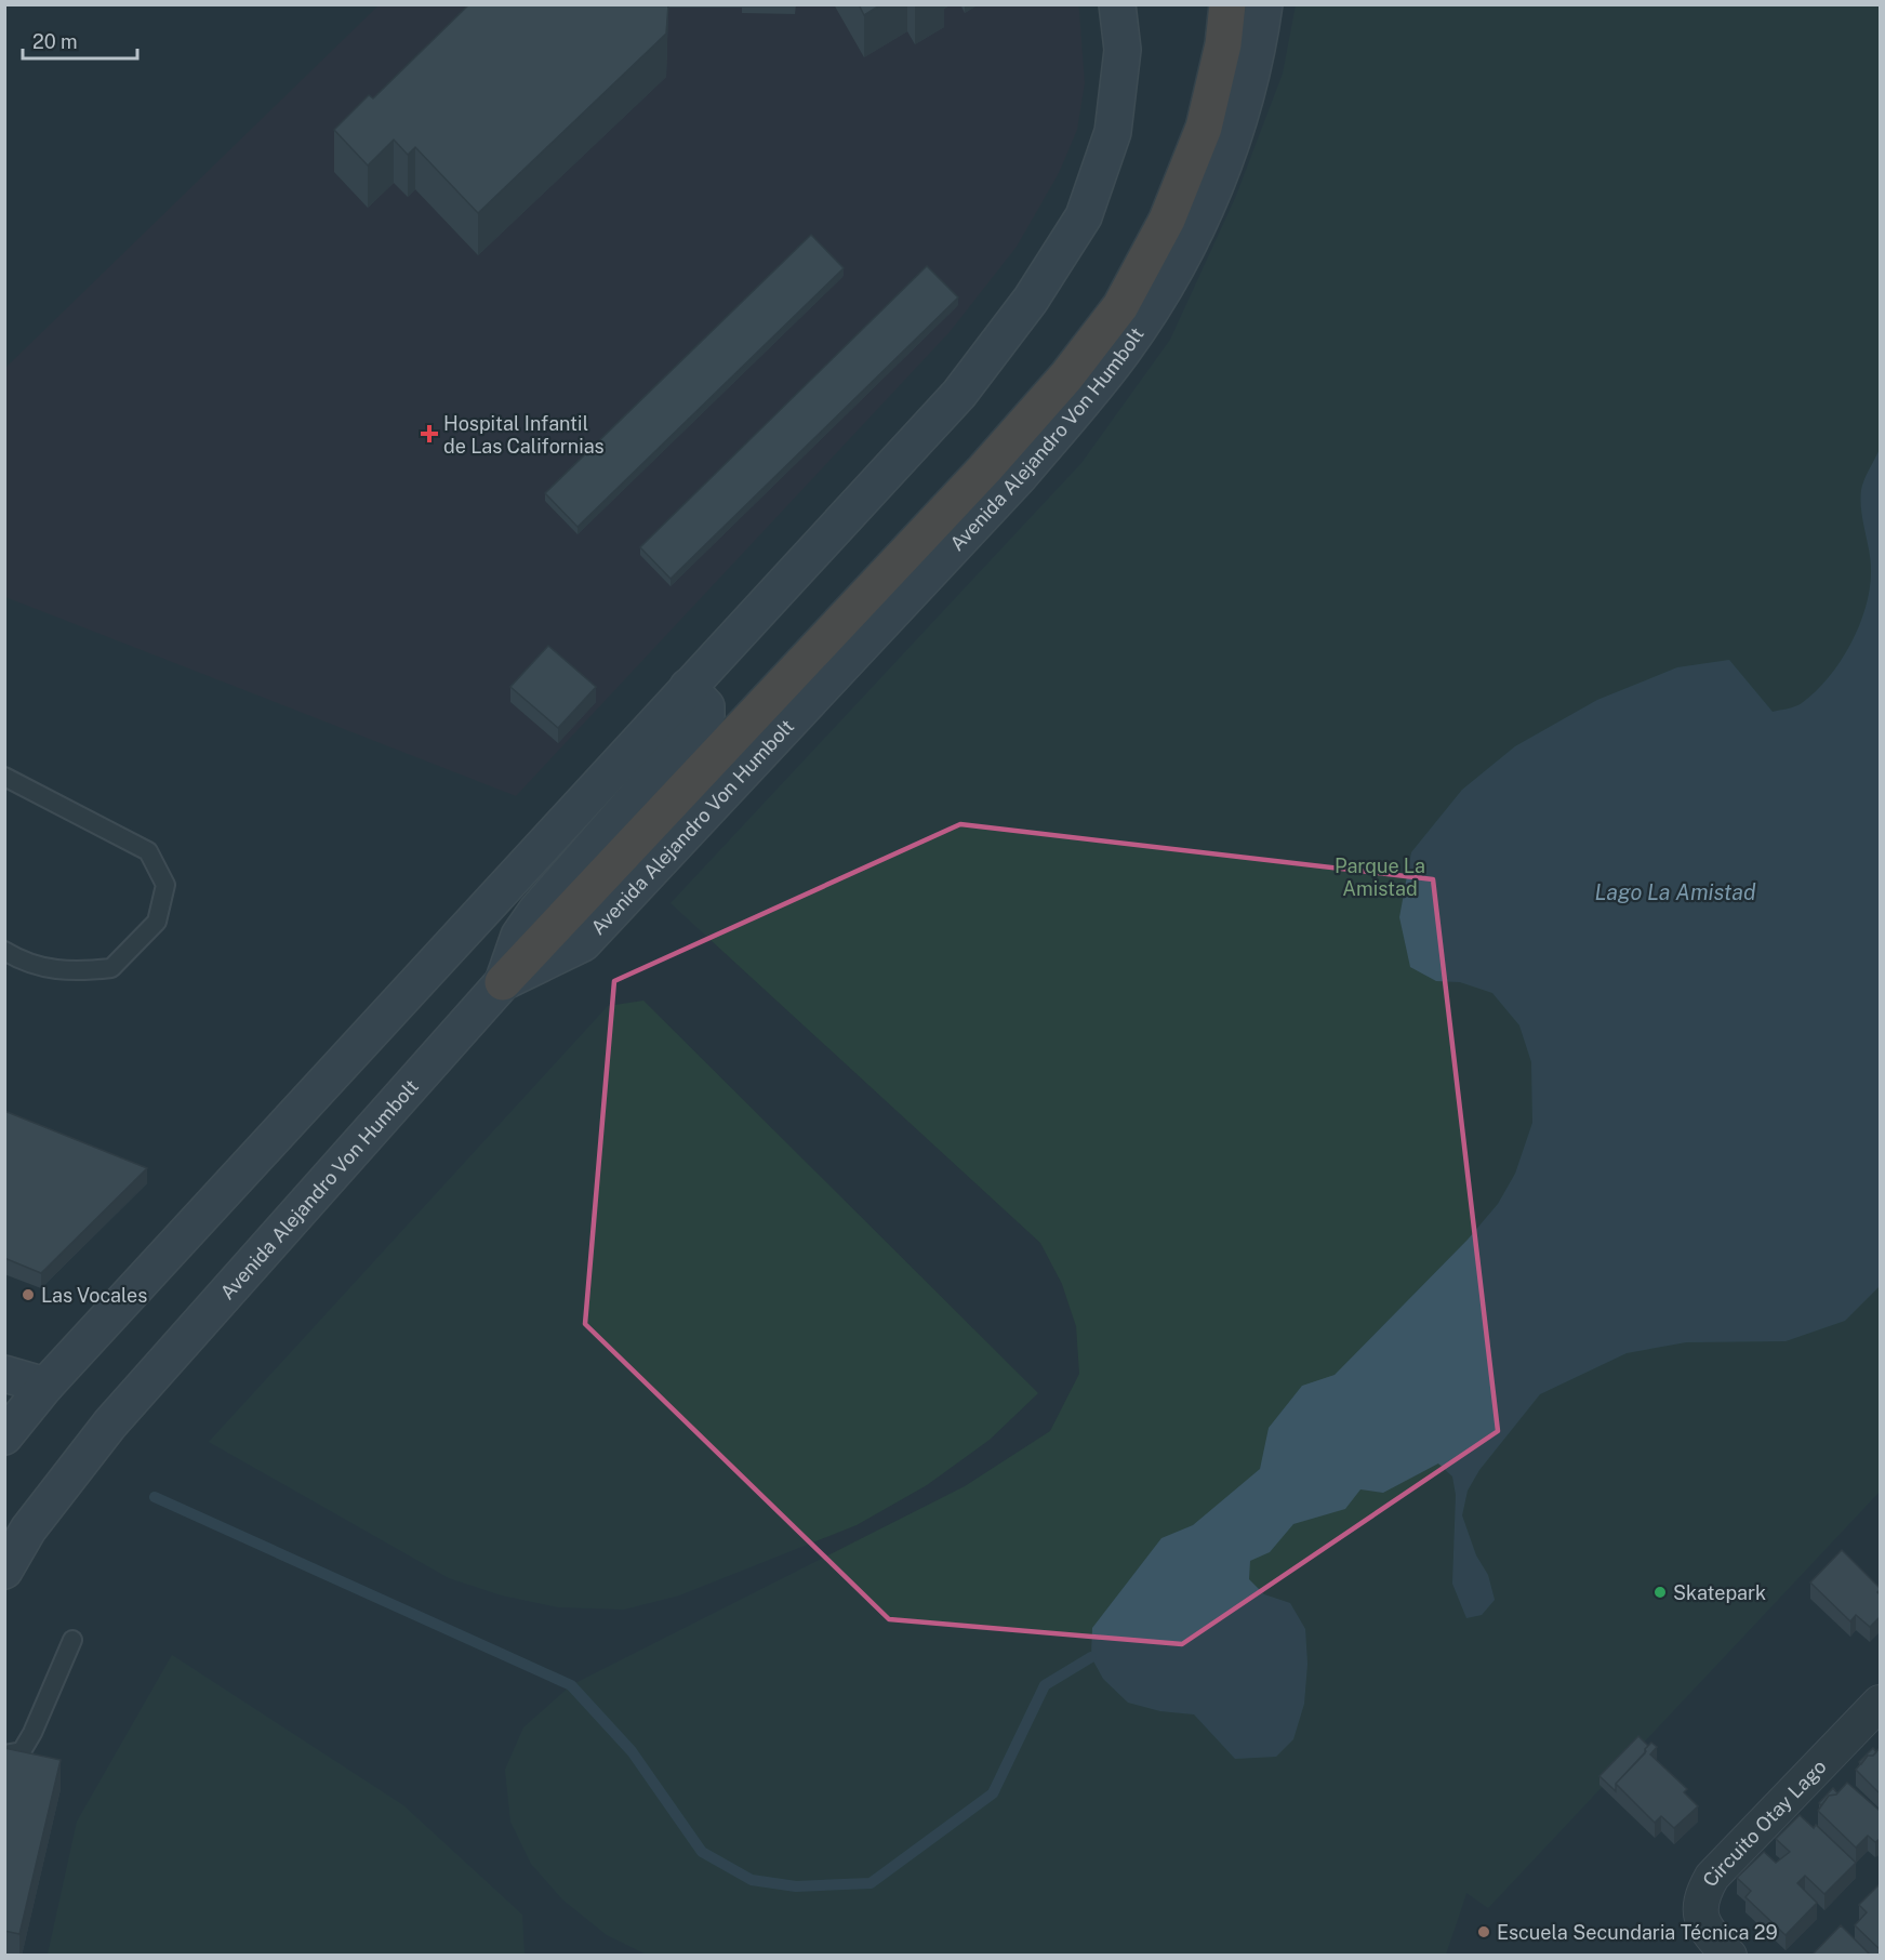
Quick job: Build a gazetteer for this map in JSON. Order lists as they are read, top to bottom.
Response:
{
  "streets": {
    "main road": ["Avenida Alejandro Von Humbolt"],
    "street": ["Circuito Otay Lago"]
  },
  "water": ["Lago La Amistad"],
  "parks": ["Parque La Amistad"],
  "places": {
    "health": ["Hospital Infantil de Las Californias"],
    "other": ["Las Vocales", "Skatepark", "Escuela Secundaria Técnica 29"]
  },
  "scale_bar": "20 m"
}
